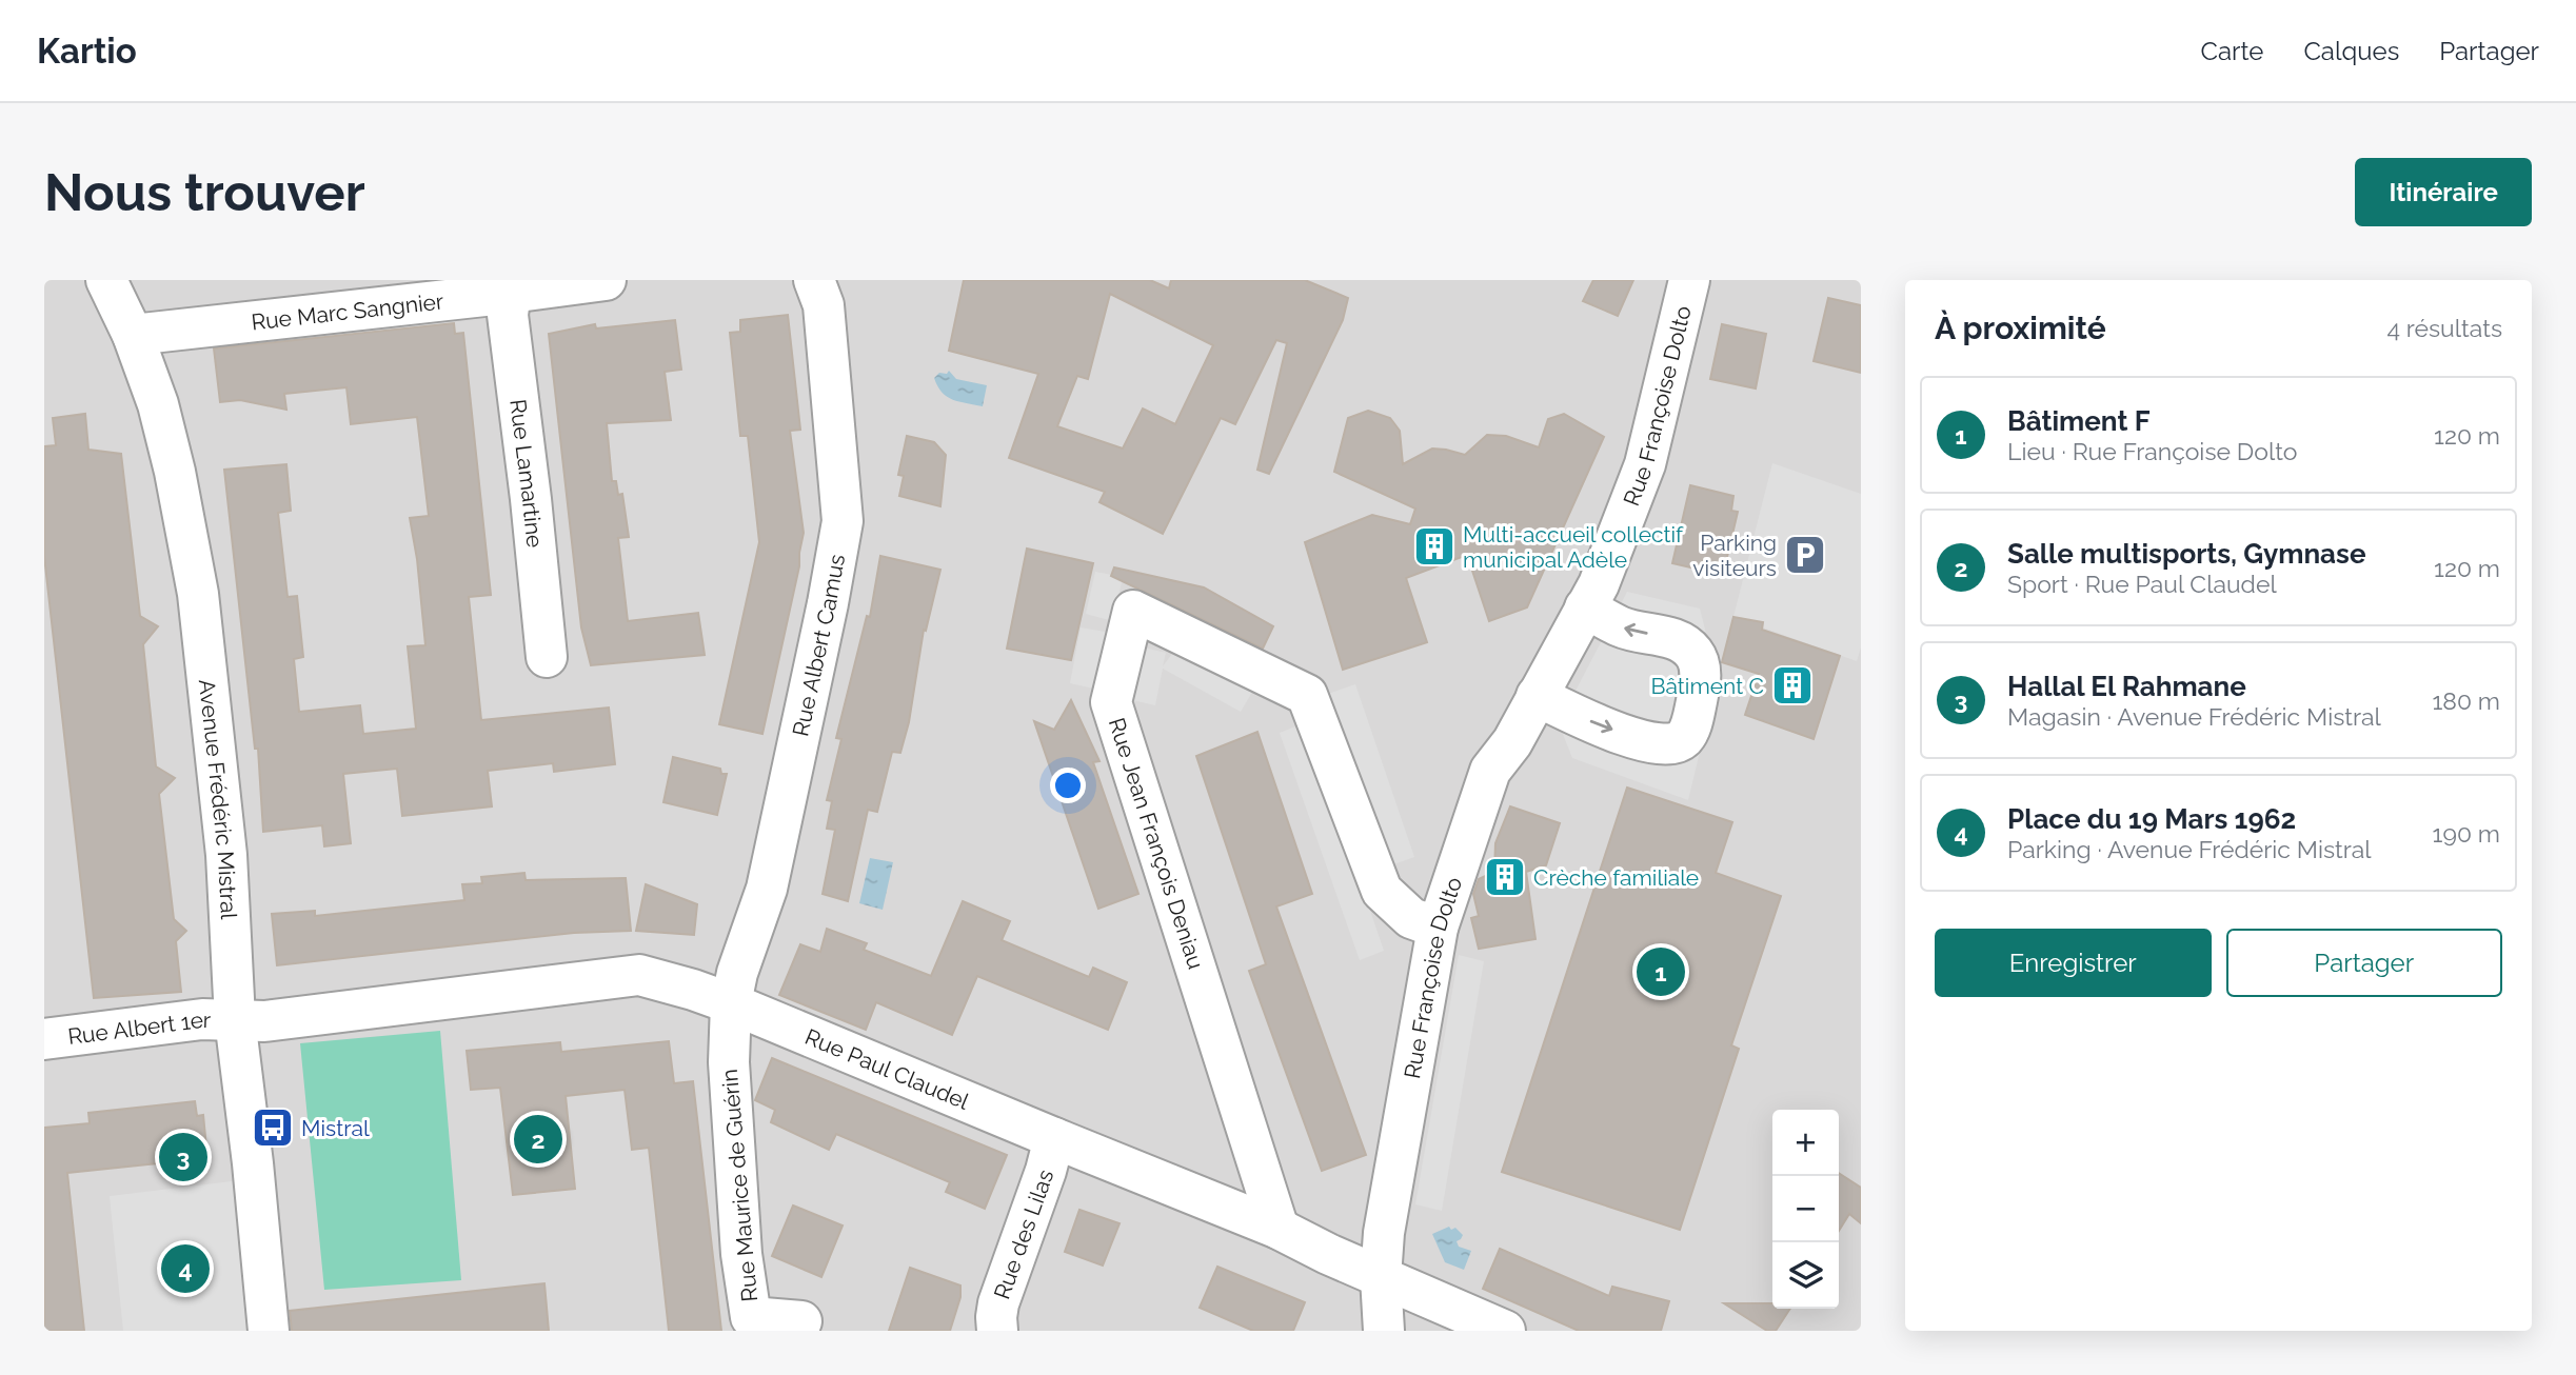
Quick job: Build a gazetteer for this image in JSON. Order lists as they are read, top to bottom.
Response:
{
  "streets": {
    "street": [
      "Rue Marc Sangnier",
      "Rue Françoise Dolto",
      "Rue Lamartine",
      "Rue Albert Camus",
      "Avenue Frédéric Mistral",
      "Rue Jean François Deniau",
      "Rue Albert 1er",
      "Rue Paul Claudel",
      "Rue Maurice de Guérin",
      "Rue des Lilas"
    ]
  },
  "crossings": [
    ["Rue Marc Sangnier", "Rue Lamartine"],
    ["Rue Marc Sangnier", "Avenue Frédéric Mistral"],
    ["Rue Françoise Dolto", "Rue Jean François Deniau"],
    ["Rue Françoise Dolto", "Rue Paul Claudel"],
    ["Rue Albert Camus", "Rue Paul Claudel"],
    ["Rue Albert Camus", "Rue Maurice de Guérin"],
    ["Avenue Frédéric Mistral", "Rue Albert 1er"],
    ["Avenue Frédéric Mistral", "Rue Paul Claudel"],
    ["Rue Jean François Deniau", "Rue Paul Claudel"],
    ["Rue Albert 1er", "Rue Paul Claudel"],
    ["Rue Paul Claudel", "Rue Maurice de Guérin"],
    ["Rue Paul Claudel", "Rue des Lilas"]
  ],
  "places": {
    "building": ["Multi-accueil collectif municipal Adèle", "Bâtiment C", "Crèche familiale"],
    "parking": ["Parking visiteurs"],
    "bus stop": ["Mistral"]
  },
  "page": {
    "header": "Kartio",
    "nav": ["Carte", "Calques", "Partager"],
    "buttons": [
      "Itinéraire",
      ["Enregistrer", "Partager"]
    ],
    "title": "Nous trouver",
    "heading": ["À proximité", "4 résultats"],
    "list": [
      {
        "mark": "1",
        "name": "Bâtiment F",
        "note": "Lieu · Rue Françoise Dolto",
        "value": "120 m"
      },
      {
        "mark": "2",
        "name": "Salle multisports, Gymnase",
        "note": "Sport · Rue Paul Claudel",
        "value": "120 m"
      },
      {
        "mark": "3",
        "name": "Hallal El Rahmane",
        "note": "Magasin · Avenue Frédéric Mistral",
        "value": "180 m"
      },
      {
        "mark": "4",
        "name": "Place du 19 Mars 1962",
        "note": "Parking · Avenue Frédéric Mistral",
        "value": "190 m"
      }
    ],
    "pins": [
      "1",
      "2",
      "3",
      "4"
    ],
    "map_buttons": ["+", "−"]
  }
}
